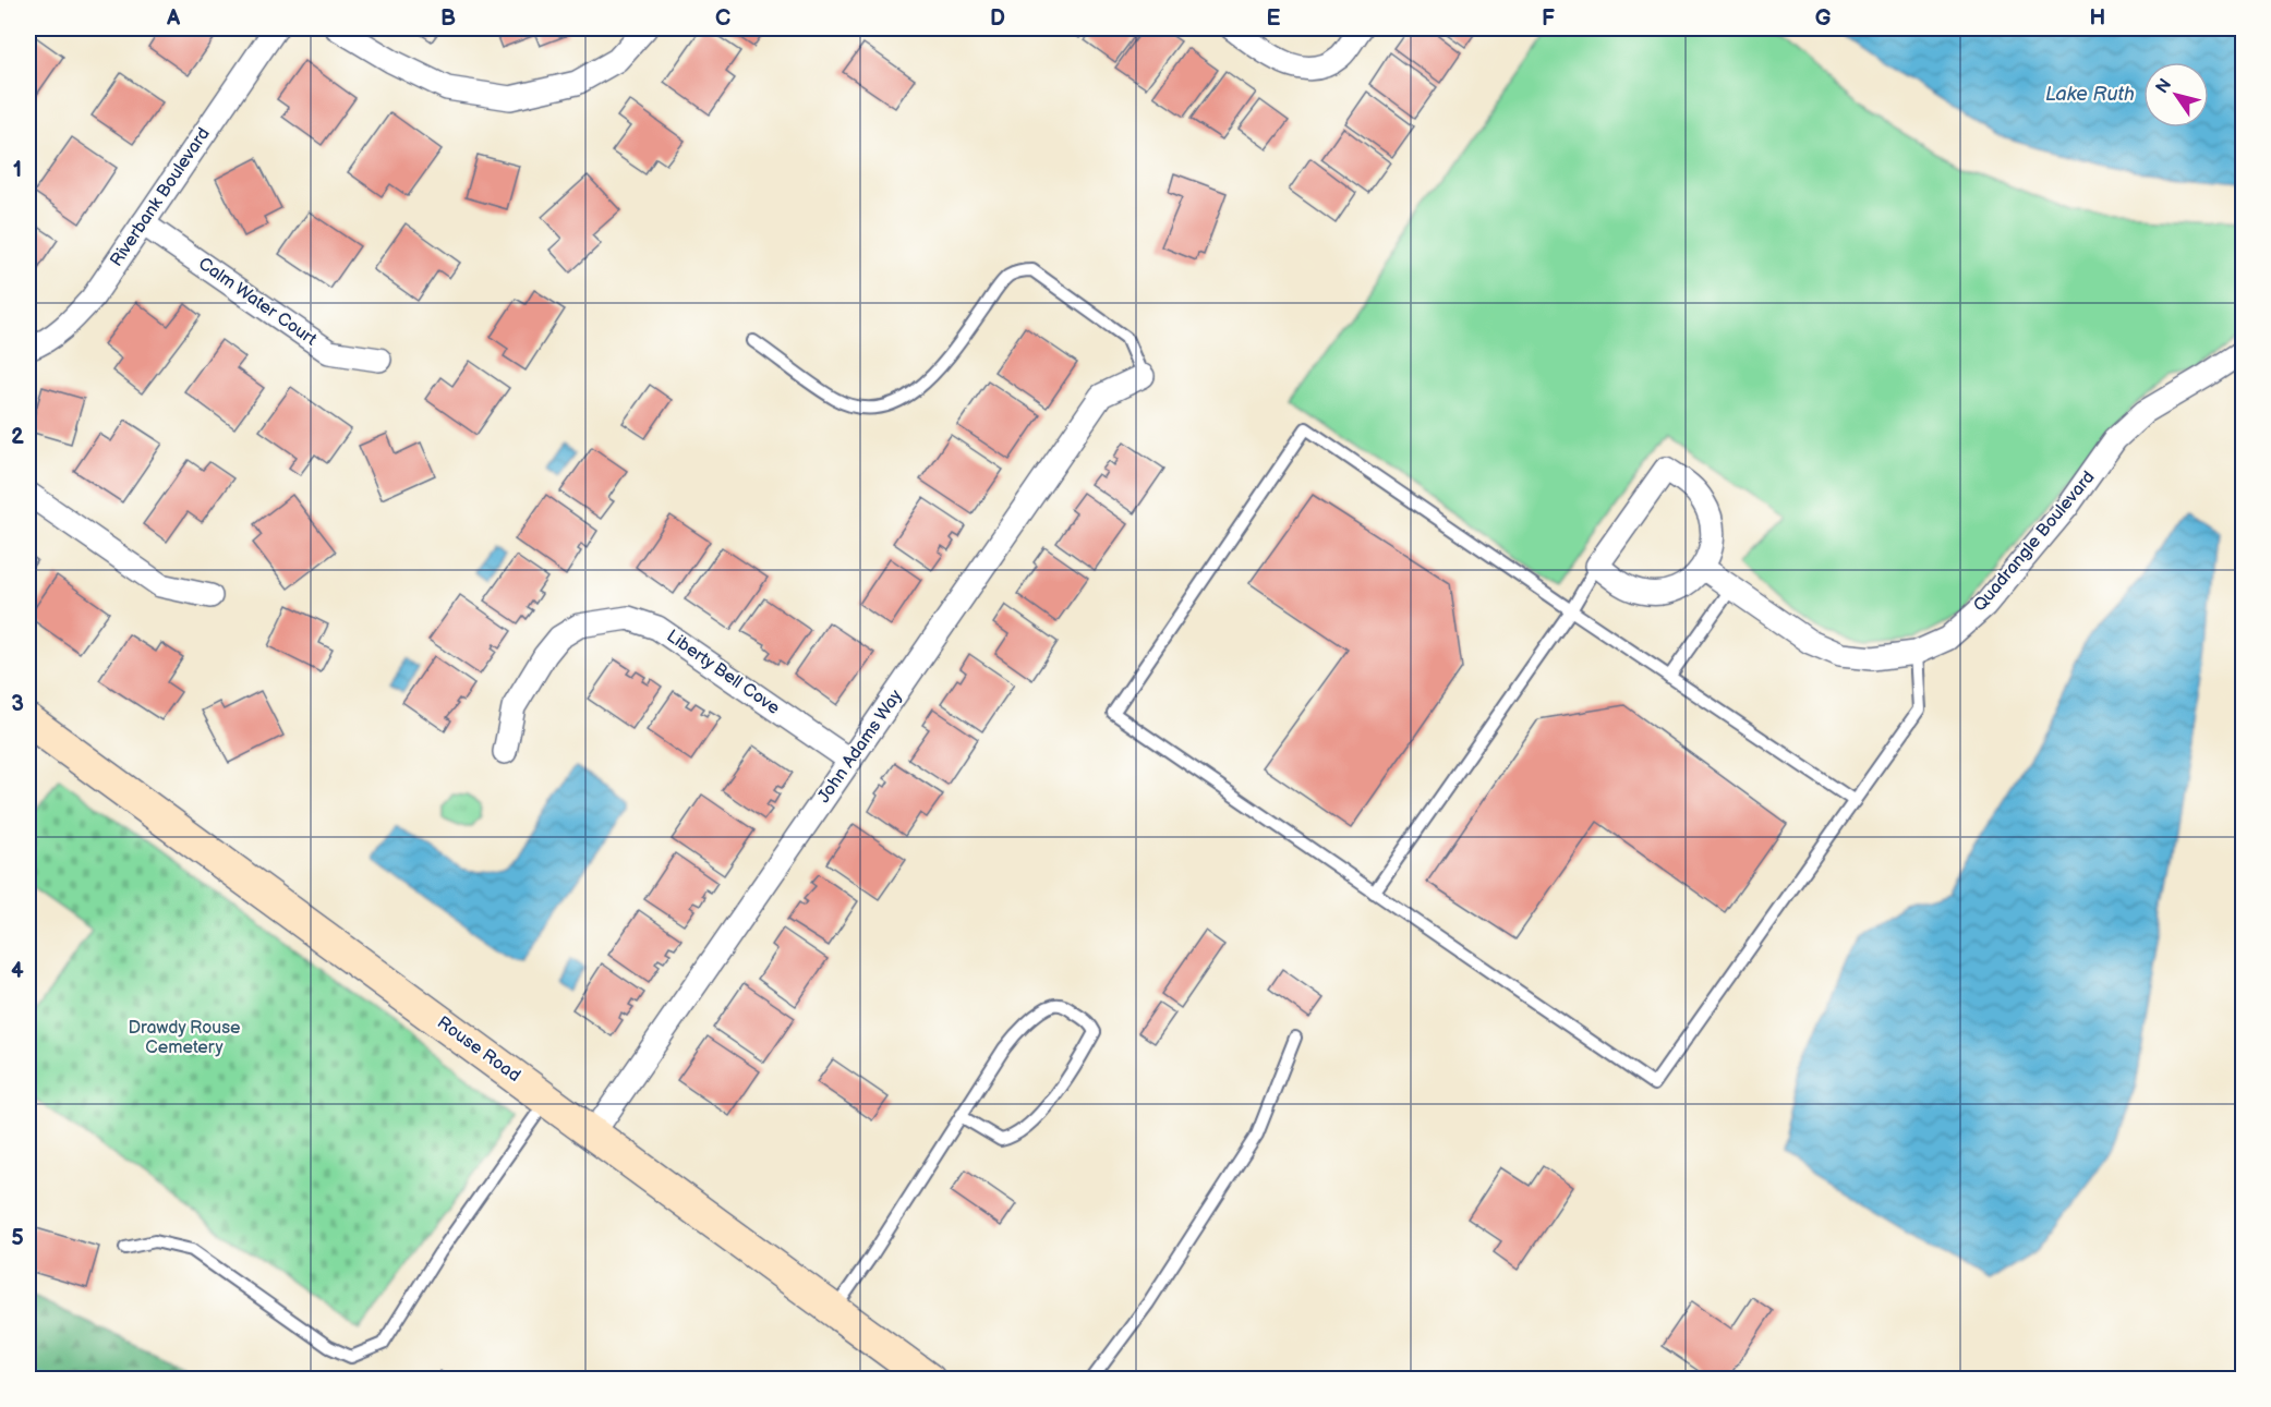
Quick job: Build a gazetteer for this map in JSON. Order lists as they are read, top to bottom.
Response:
{
  "streets": {
    "street": [
      "Riverbank Boulevard",
      "Calm Water Court",
      "Quadrangle Boulevard",
      "Liberty Bell Cove",
      "John Adams Way",
      "Rouse Road"
    ]
  },
  "crossings": [
    ["Riverbank Boulevard", "Calm Water Court"],
    ["Liberty Bell Cove", "John Adams Way"],
    ["John Adams Way", "Rouse Road"]
  ],
  "water": ["Lake Ruth"],
  "parks": ["Drawdy Rouse Cemetery"],
  "north": "top left",
  "grid": {
    "columns": [
      "A",
      "B",
      "C",
      "D",
      "E",
      "F",
      "G",
      "H"
    ],
    "rows": [
      "1",
      "2",
      "3",
      "4",
      "5"
    ]
  }
}
